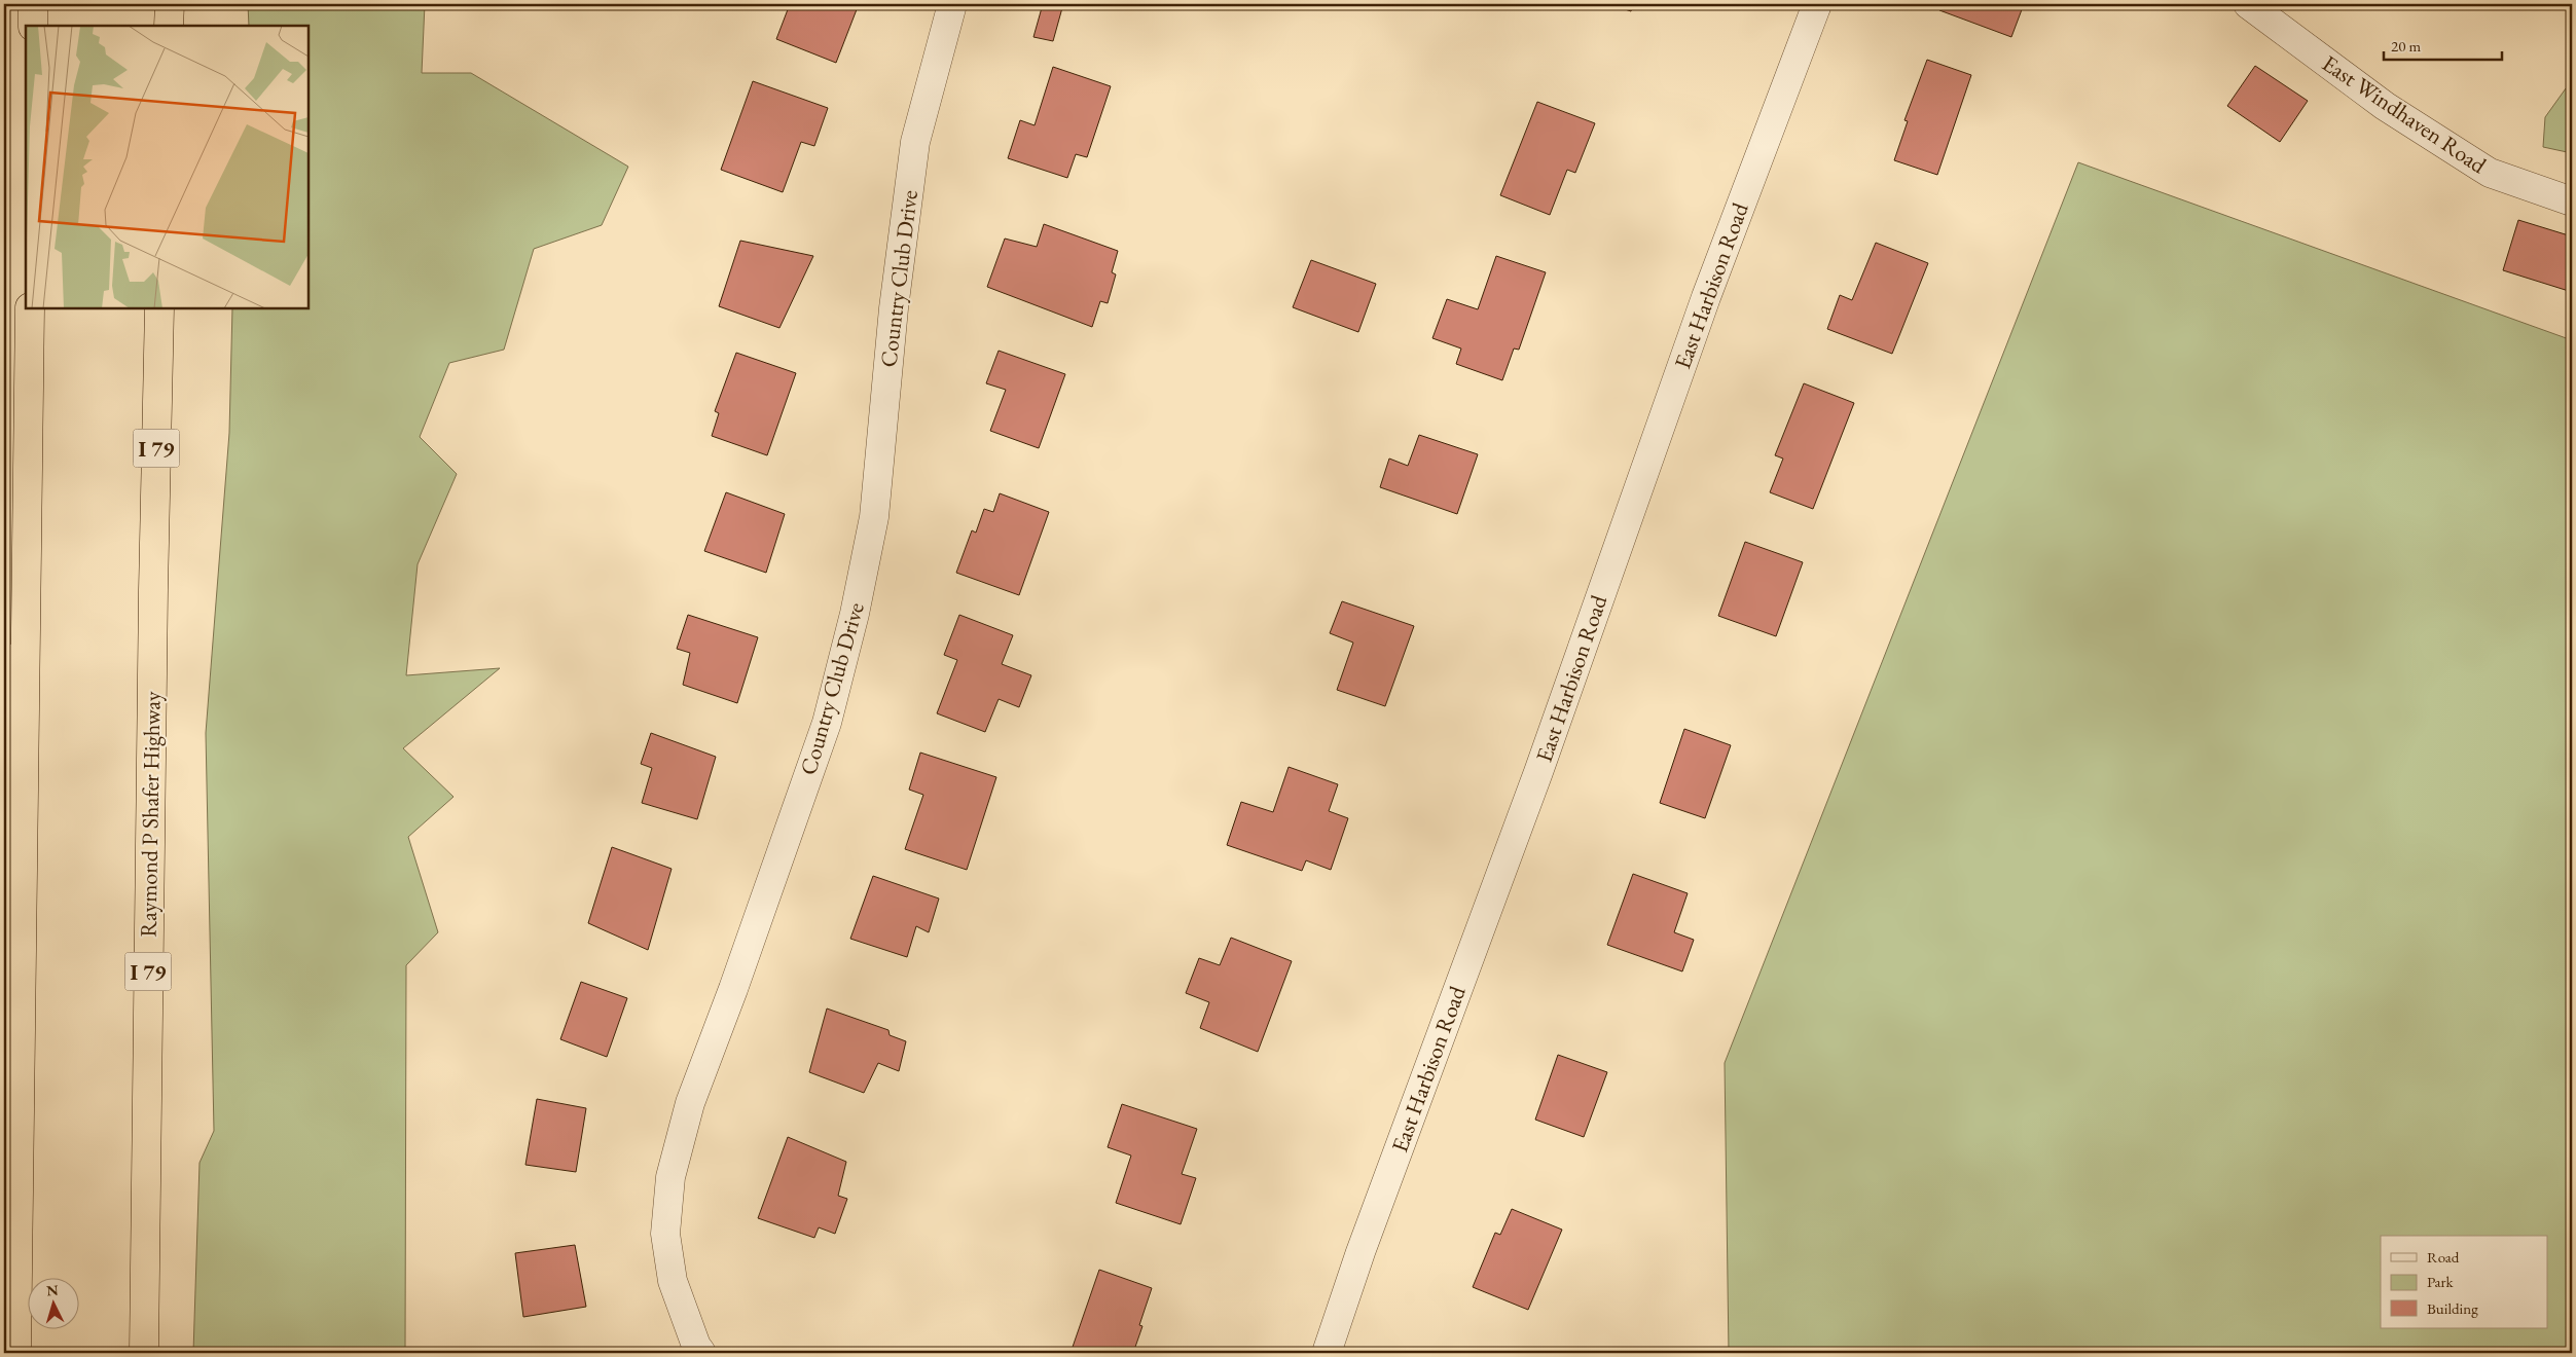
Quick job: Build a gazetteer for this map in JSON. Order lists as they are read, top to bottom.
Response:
{
  "streets": {
    "highway": ["I 79", "Raymond P Shafer Highway"],
    "street": ["East Windhaven Road", "Country Club Drive", "East Harbison Road"]
  },
  "legend": ["Road", "Park", "Building"],
  "scale_bar": "20 m",
  "north": "top"
}
